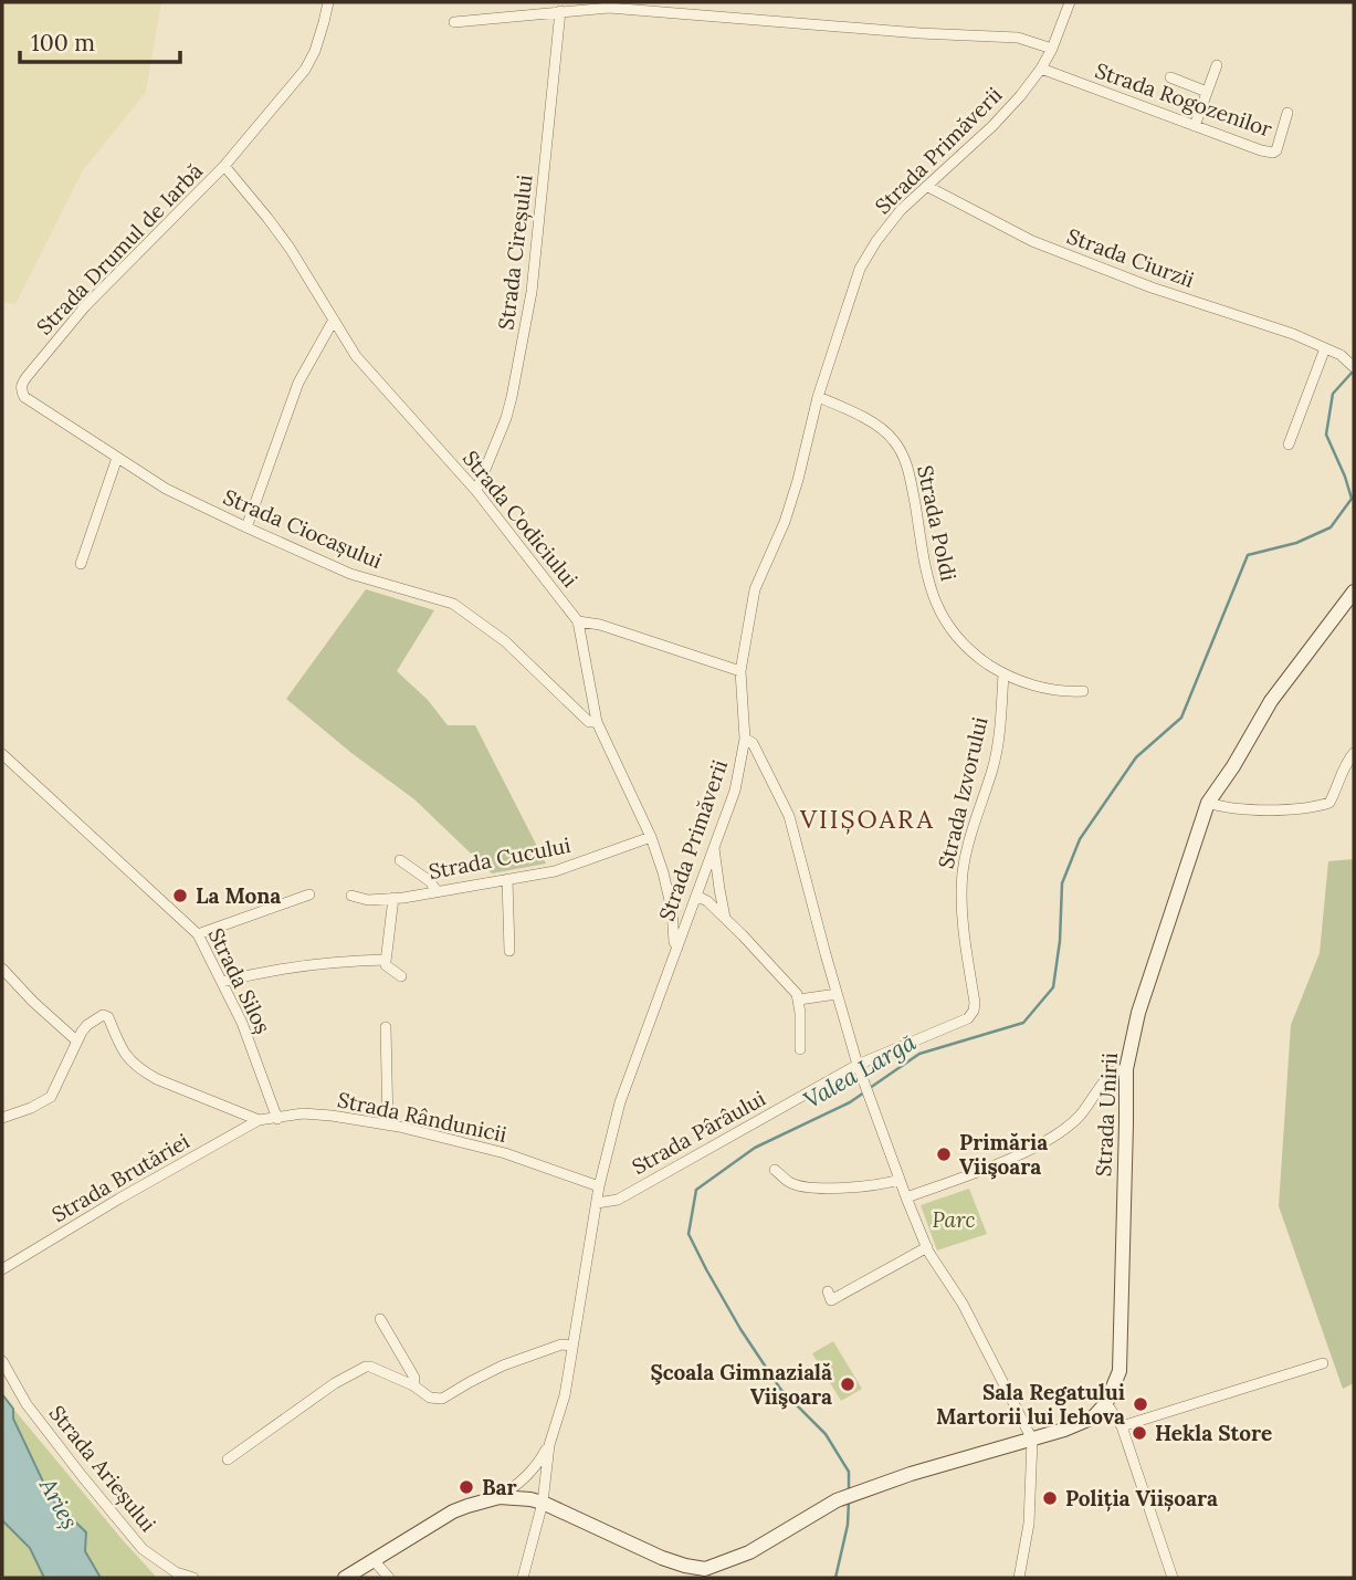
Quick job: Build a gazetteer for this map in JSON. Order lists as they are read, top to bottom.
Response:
{
  "streets": {
    "main road": ["Strada Unirii"],
    "street": [
      "Strada Rogozenilor",
      "Strada Primăverii",
      "Strada Drumul de Iarbă",
      "Strada Cireșului",
      "Strada Ciurzii",
      "Strada Codiciului",
      "Strada Poldi",
      "Strada Ciocașului",
      "Strada Izvorului",
      "Strada Cucului",
      "Strada Siloș",
      "Strada Rândunicii",
      "Strada Pârâului",
      "Strada Brutăriei",
      "Strada Arieșului"
    ]
  },
  "crossings": [
    ["Strada Rogozenilor", "Strada Primăverii"],
    ["Strada Primăverii", "Strada Ciurzii"],
    ["Strada Primăverii", "Strada Codiciului"],
    ["Strada Primăverii", "Strada Poldi"],
    ["Strada Primăverii", "Strada Rândunicii"],
    ["Strada Primăverii", "Strada Pârâului"],
    ["Strada Drumul de Iarbă", "Strada Codiciului"],
    ["Strada Drumul de Iarbă", "Strada Ciocașului"],
    ["Strada Cireșului", "Strada Codiciului"],
    ["Strada Codiciului", "Strada Ciocașului"],
    ["Strada Codiciului", "Strada Cucului"],
    ["Strada Poldi", "Strada Izvorului"],
    ["Strada Izvorului", "Strada Pârâului"],
    ["Strada Siloș", "Strada Rândunicii"],
    ["Strada Rândunicii", "Strada Brutăriei"]
  ],
  "districts": ["VIIȘOARA"],
  "water": ["Valea Largă", "Arieș"],
  "parks": ["Parc"],
  "places": [
    "La Mona",
    "Primăria Viişoara",
    "Şcoala Gimnazială Viişoara",
    "Sala Regatului Martorii lui Iehova",
    "Hekla Store",
    "Bar",
    "Poliția Viișoara"
  ],
  "scale_bar": "100 m"
}
